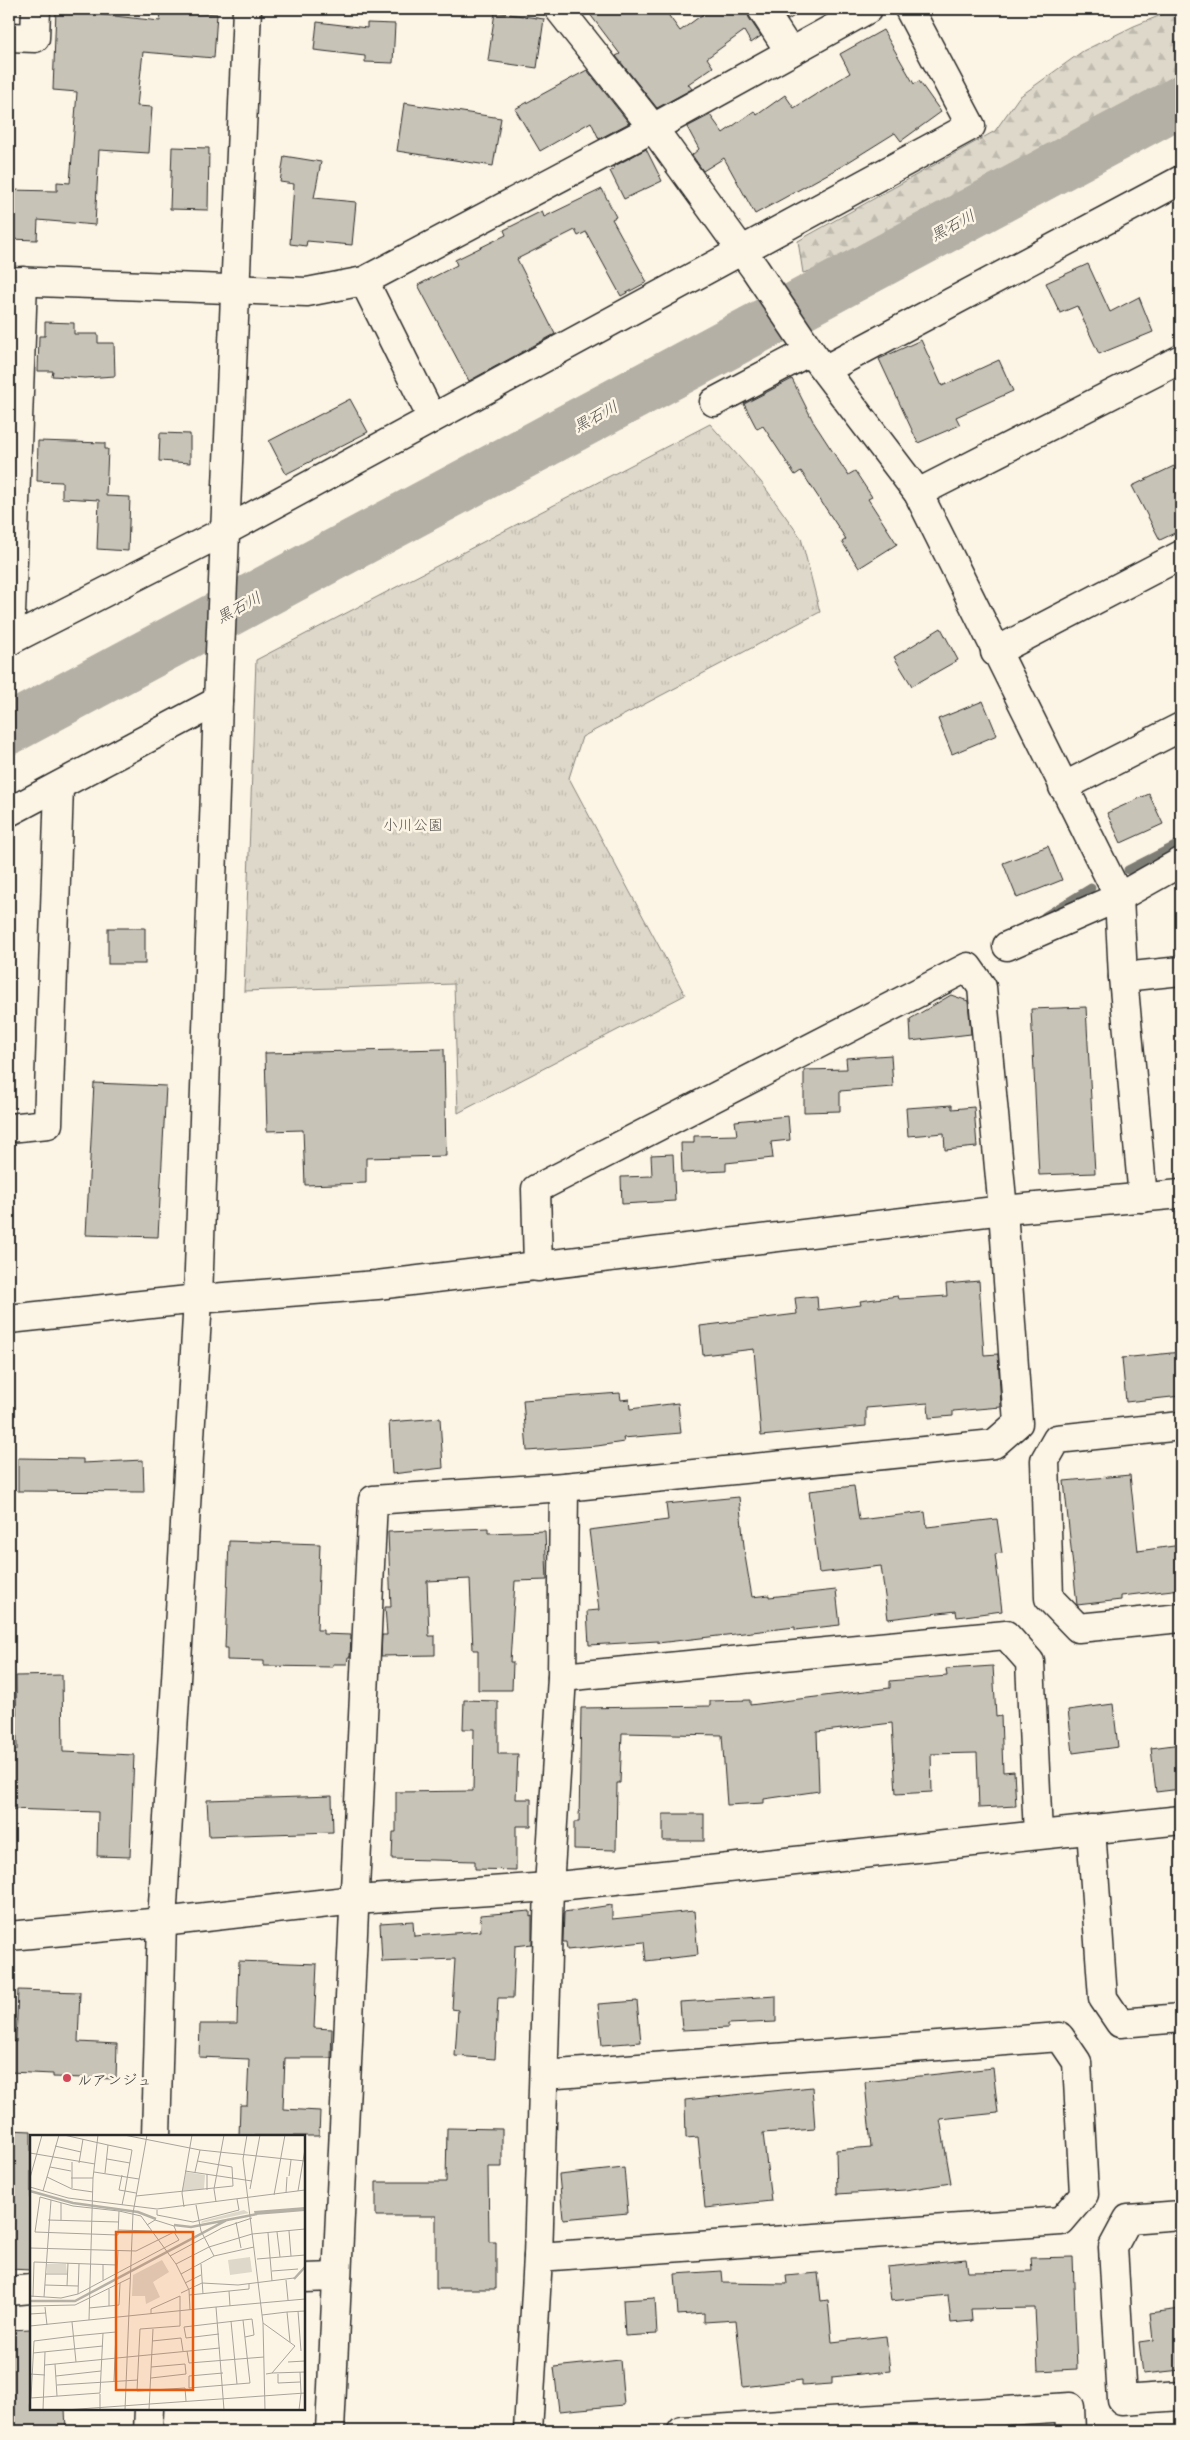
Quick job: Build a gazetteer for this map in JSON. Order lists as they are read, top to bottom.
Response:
{
  "water": ["黒石川"],
  "parks": ["小川公園"],
  "places": ["ルアンジュ"]
}
